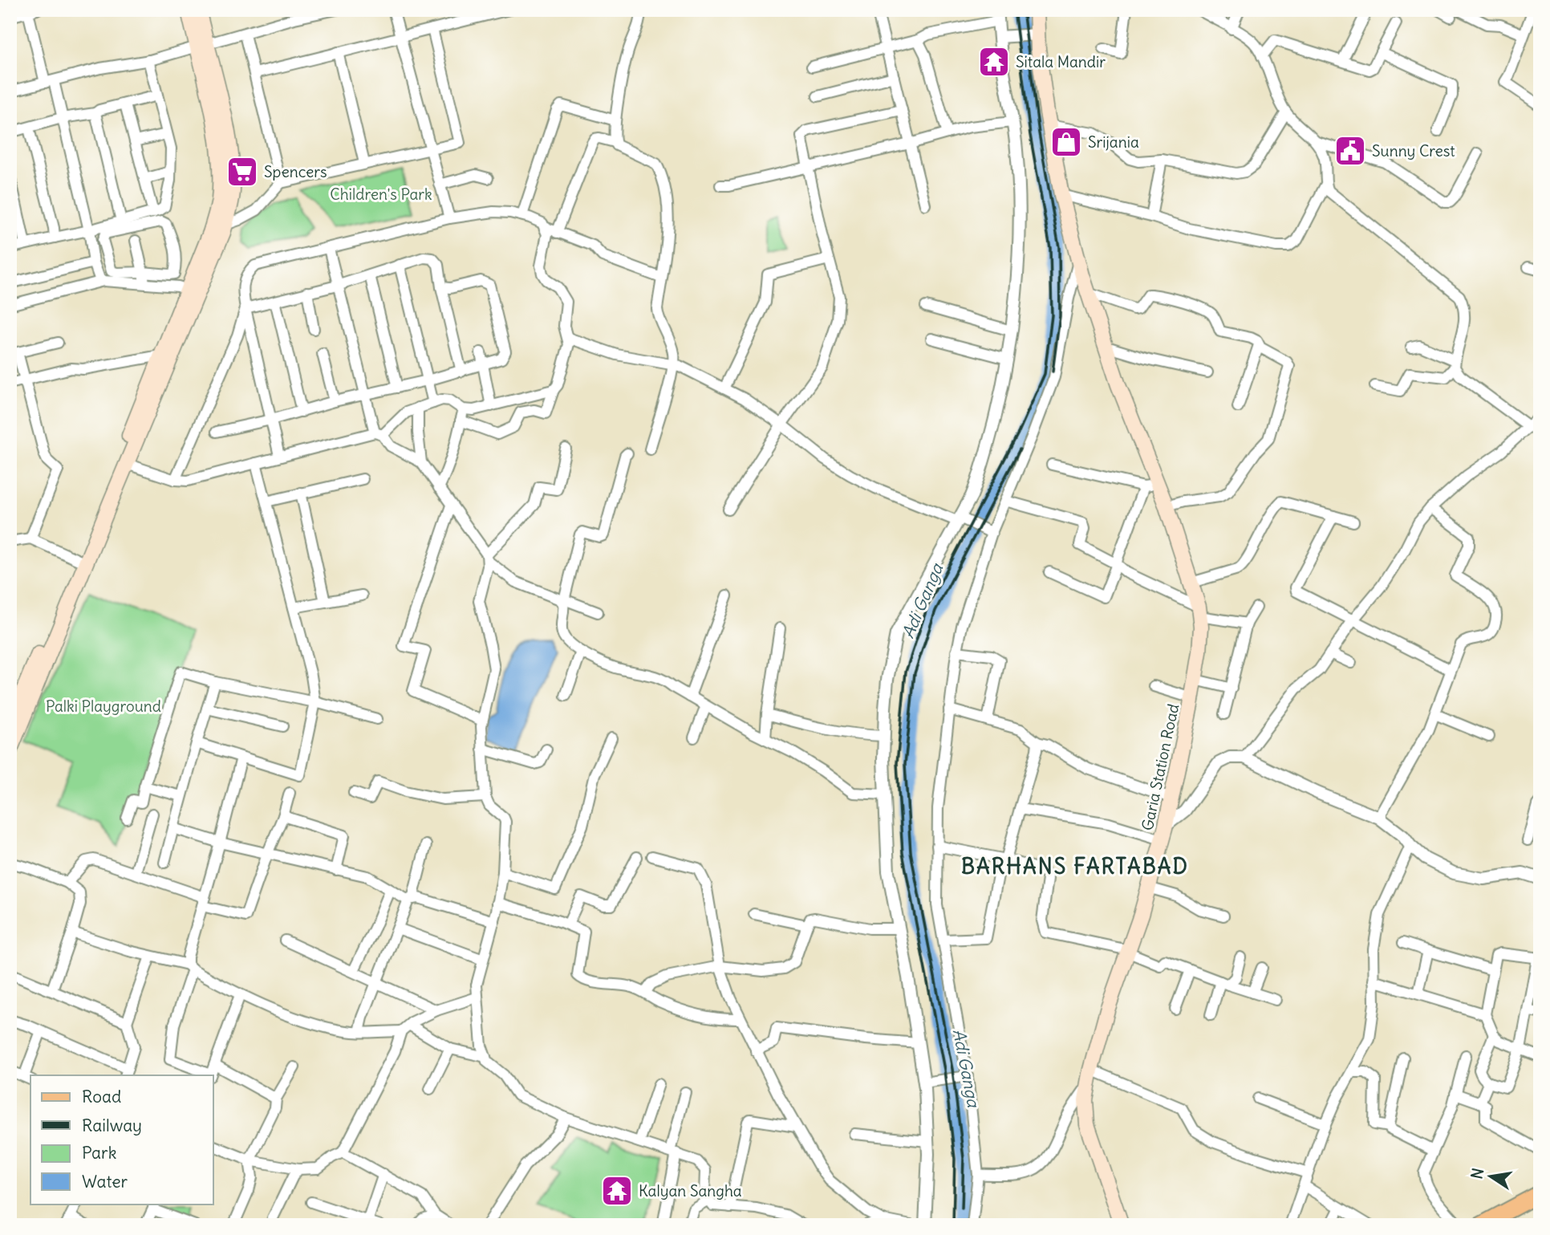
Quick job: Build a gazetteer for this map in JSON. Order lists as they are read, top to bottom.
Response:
{
  "streets": {
    "main road": ["Garia Station Road"]
  },
  "districts": ["BARHANS FARTABAD"],
  "water": ["Adi Ganga"],
  "parks": ["Children's Park", "Palki Playground"],
  "places": {
    "temple": ["Sitala Mandir", "Kalyan Sangha"],
    "shop": ["Srijania"],
    "public building": ["Sunny Crest"],
    "supermarket": ["Spencers"]
  },
  "legend": [
    "Road",
    "Railway",
    "Park",
    "Water"
  ],
  "north": "left"
}
